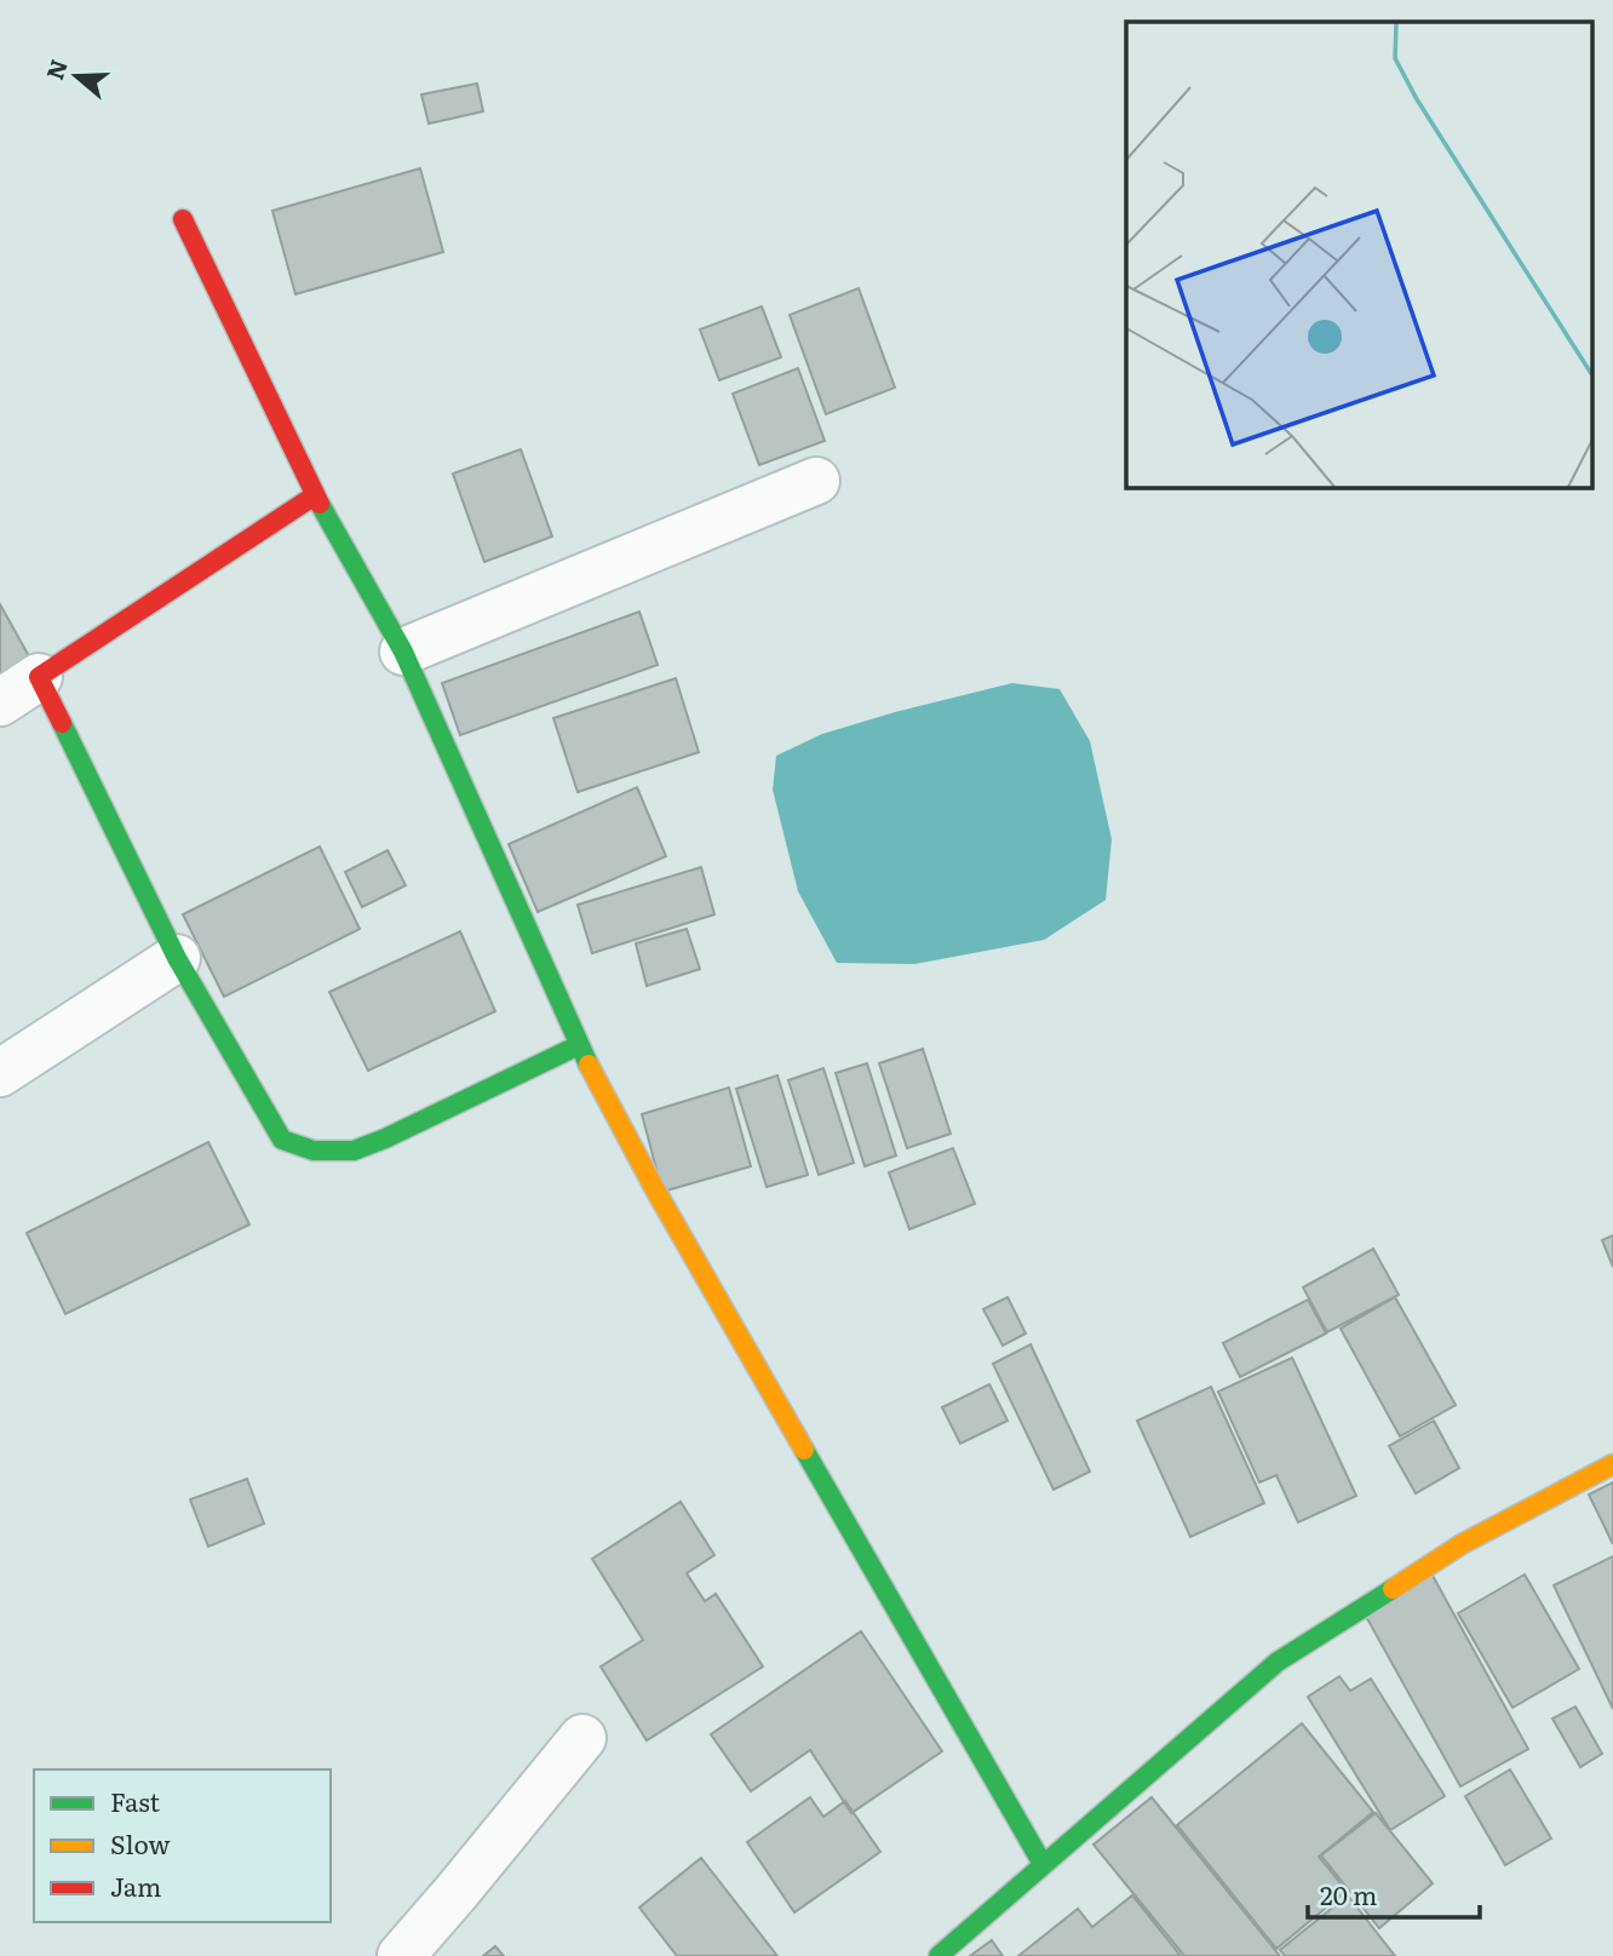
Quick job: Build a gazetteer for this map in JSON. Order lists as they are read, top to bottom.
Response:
{
  "legend": ["Fast", "Slow", "Jam"],
  "scale_bar": "20 m",
  "north": "left"
}
